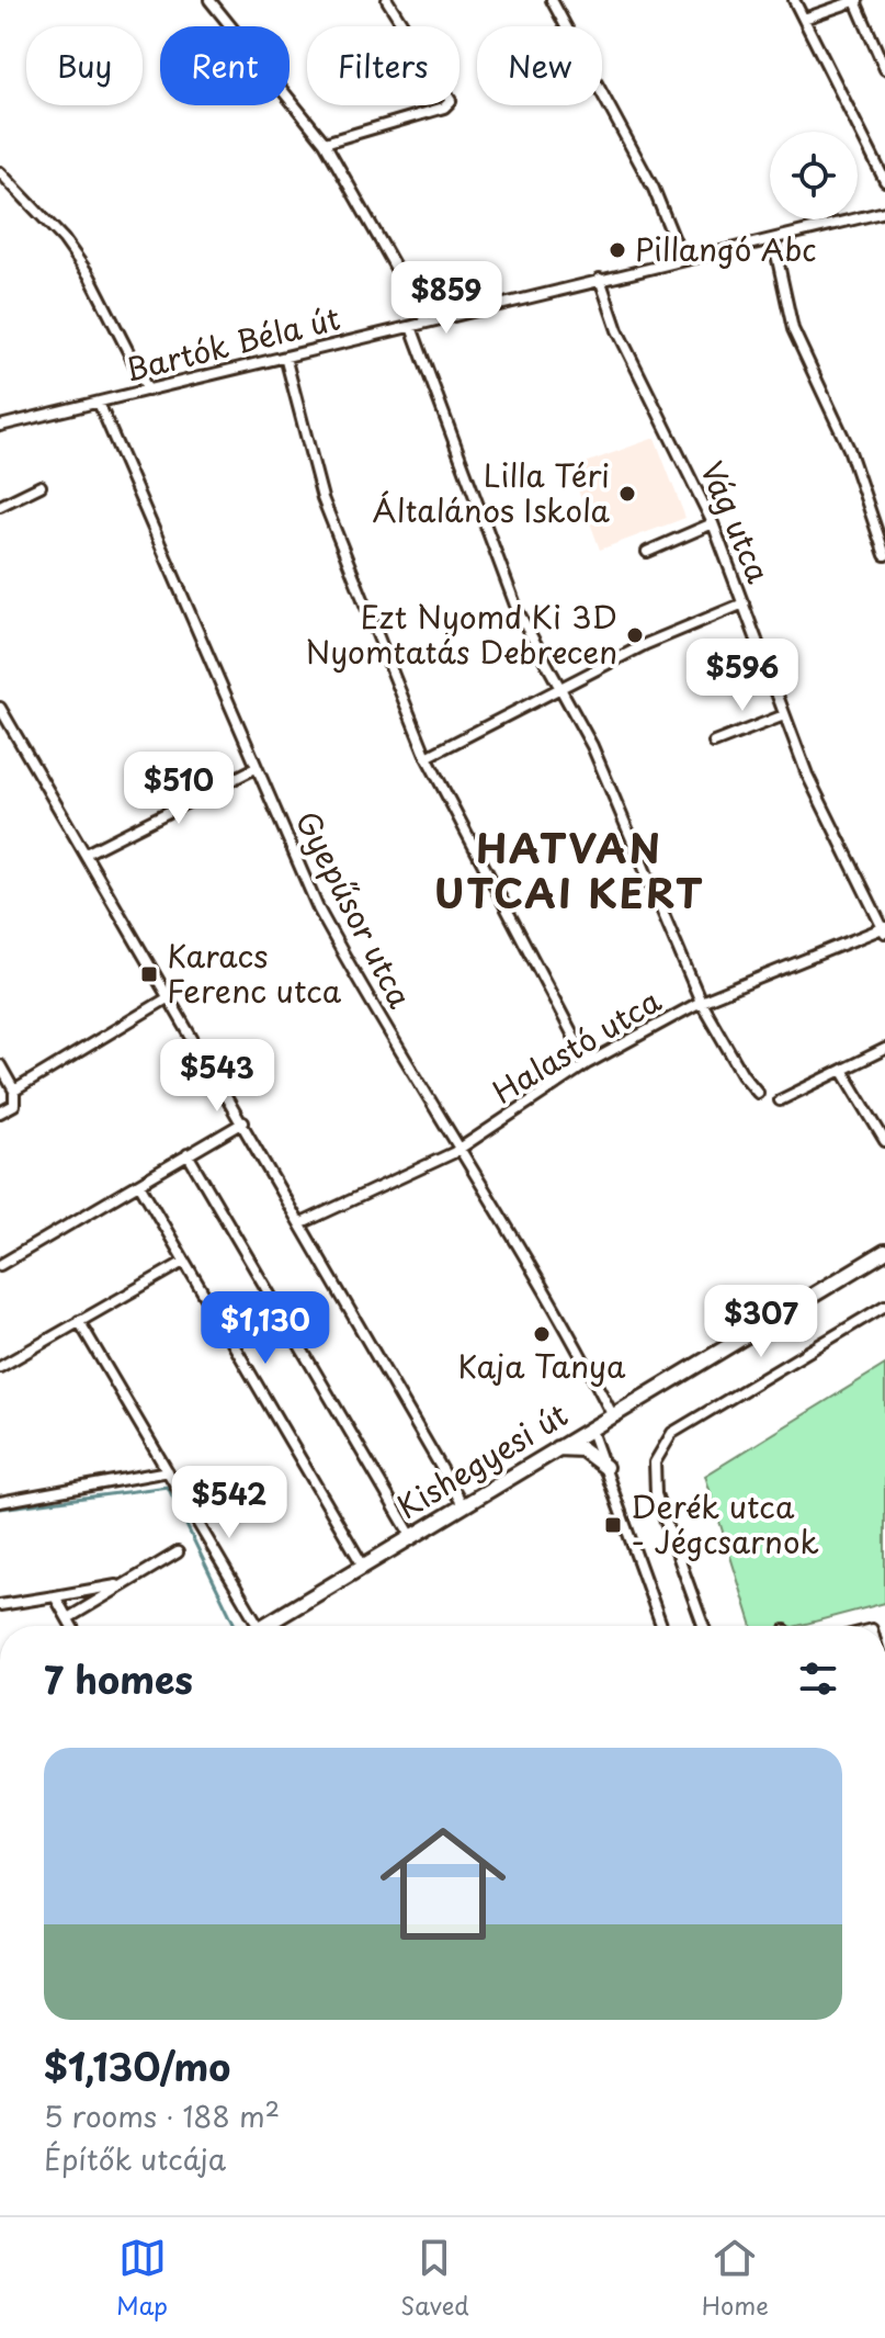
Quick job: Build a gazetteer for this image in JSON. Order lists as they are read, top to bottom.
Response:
{
  "streets": {
    "street": [
      "Bartók Béla út",
      "Vág utca",
      "Gyepűsor utca",
      "Halastó utca",
      "Kishegyesi út"
    ]
  },
  "crossings": [
    ["Bartók Béla út", "Vág utca"],
    ["Bartók Béla út", "Gyepűsor utca"],
    ["Vág utca", "Halastó utca"],
    ["Gyepűsor utca", "Halastó utca"],
    ["Gyepűsor utca", "Kishegyesi út"]
  ],
  "districts": ["HATVAN UTCAI KERT"],
  "places": {
    "other": [
      "Pillangó Abc",
      "Lilla Téri Általános Iskola",
      "Ezt Nyomd Ki 3D Nyomtatás Debrecen",
      "Kaja Tanya"
    ],
    "transit": ["Karacs Ferenc utca", "Derék utca - Jégcsarnok"]
  },
  "page": {
    "chip": [
      "Buy",
      "Rent",
      "Filters",
      "New"
    ],
    "price": [
      "$859",
      "$596",
      "$510",
      "$543",
      "$307",
      "$1,130",
      "$542"
    ],
    "heading": "7 homes",
    "list": [
      {
        "name": "$1,130/mo",
        "note": "5 rooms · 188 m² · Építők utcája"
      }
    ],
    "tabs": ["Map", "Saved", "Home"]
  }
}
